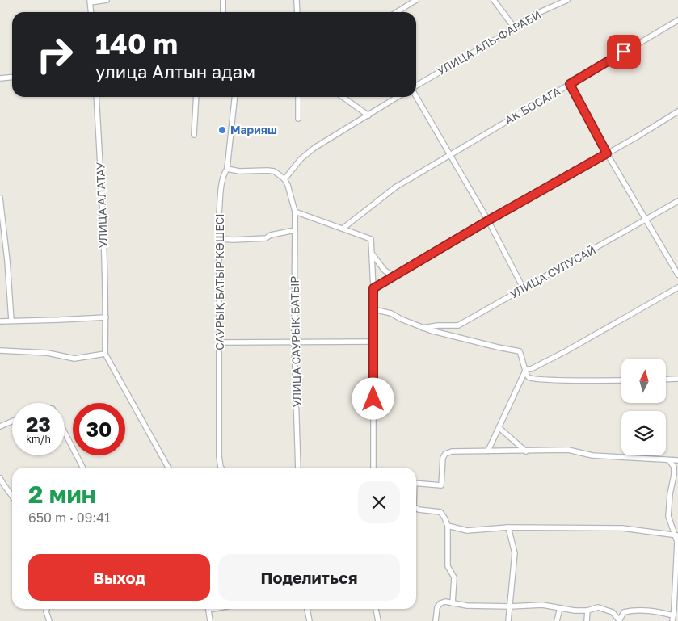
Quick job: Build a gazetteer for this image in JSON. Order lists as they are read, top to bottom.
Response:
{
  "streets": {
    "street": [
      "УЛИЦА АЛЬ-ФАРАБИ",
      "АК БОСАГА",
      "УЛИЦА АЛАТАУ",
      "УЛИЦА СУЛУСАЙ",
      "САУРЫҚ БАТЫР КӨШЕСІ",
      "УЛИЦА САУРЫК БАТЫР"
    ]
  },
  "places": ["Марияш"],
  "north": "top",
  "page": {
    "turn": ["140 m", "улица Алтын адам"],
    "speed": "23 km/h",
    "limit": "30",
    "heading": ["2 мин", "650 m · 09:41"],
    "buttons": ["Выход", "Поделиться"]
  }
}
